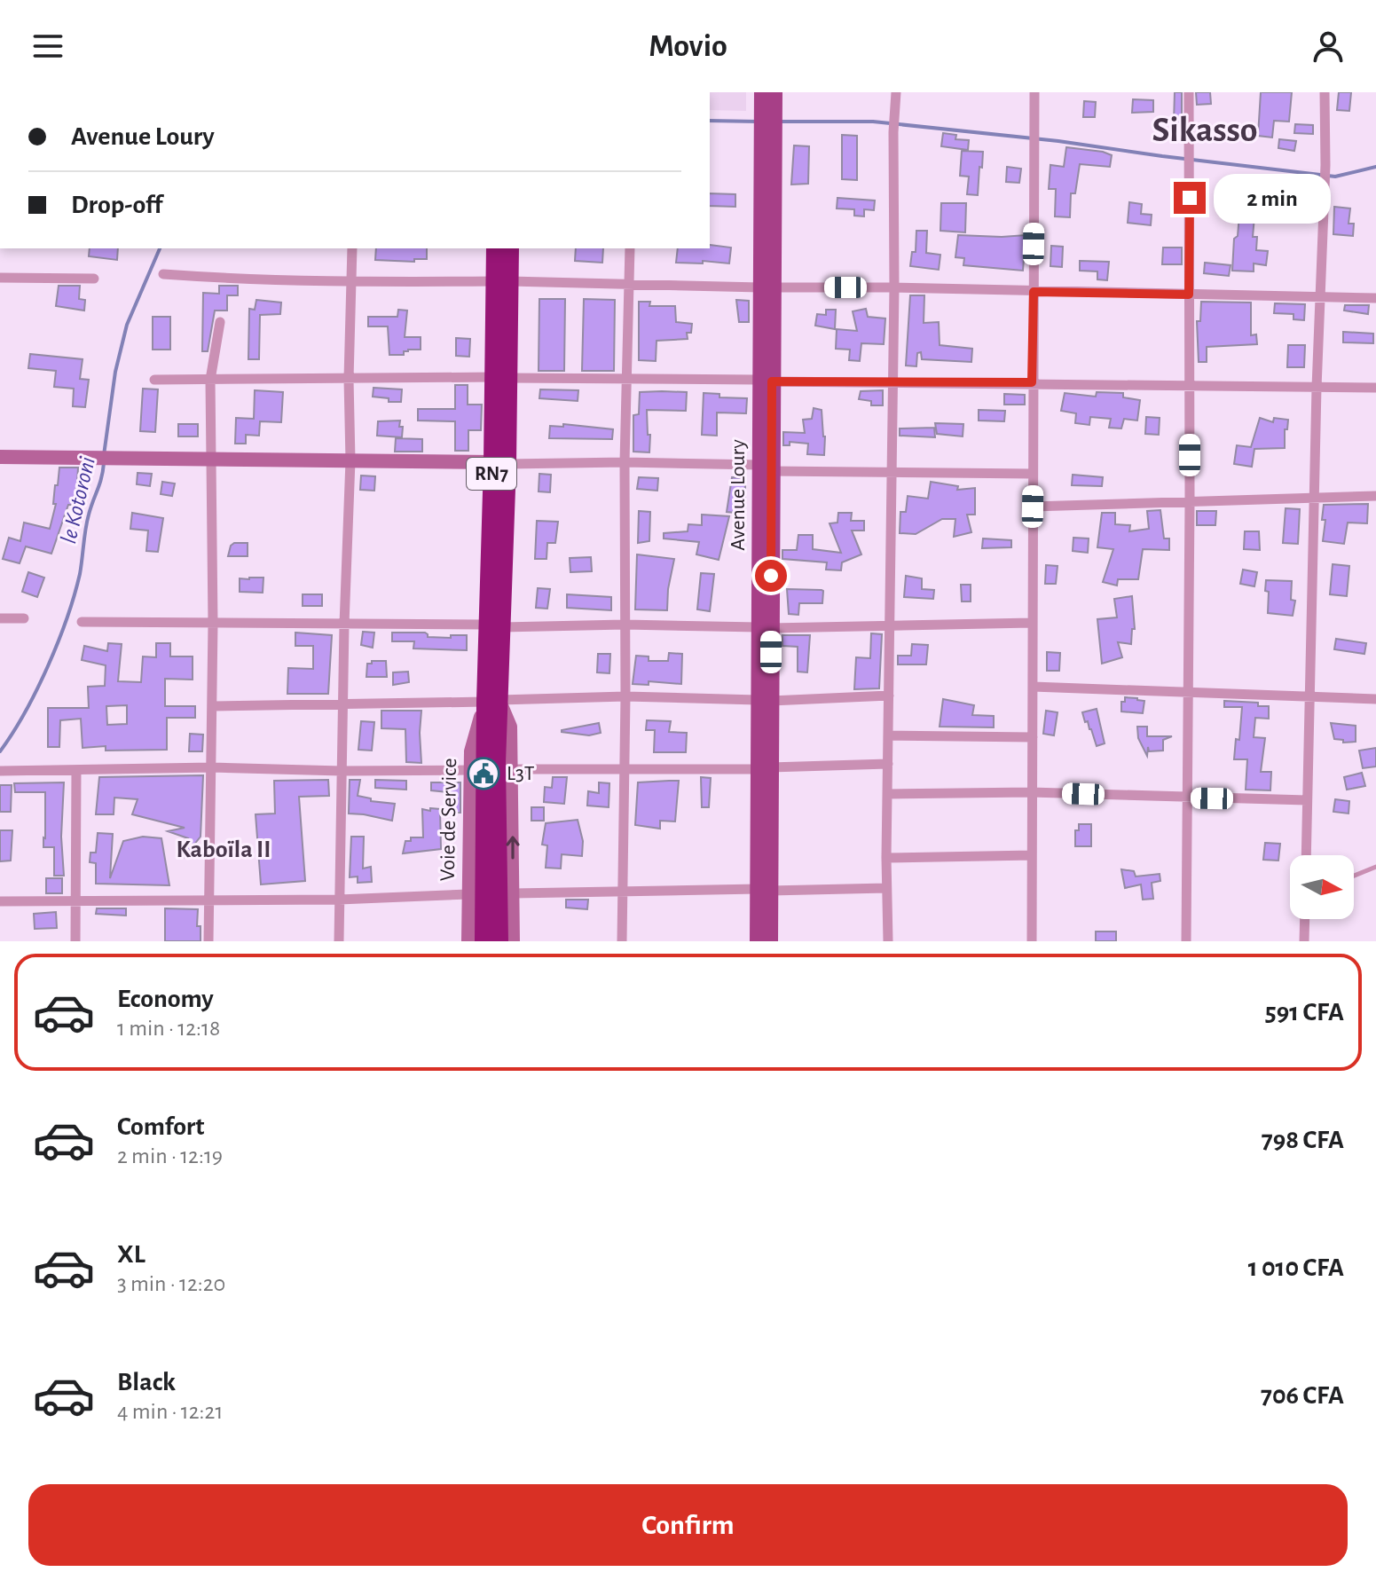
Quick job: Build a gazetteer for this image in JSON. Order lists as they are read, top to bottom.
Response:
{
  "streets": {
    "highway": ["RN7"],
    "main road": ["Avenue Loury"],
    "street": ["Voie de Service"]
  },
  "crossings": [
    ["RN7", "Voie de Service"]
  ],
  "districts": ["Sikasso", "Kaboïla II"],
  "water": ["le Kotoroni"],
  "places": {
    "public building": ["L3T"]
  },
  "north": "right",
  "page": {
    "header": "Movio",
    "banner": ["Avenue Loury", "Drop-off"],
    "bubble": "2 min",
    "list": [
      {
        "name": "Economy",
        "note": "1 min · 12:18",
        "value": "591 CFA"
      },
      {
        "name": "Comfort",
        "note": "2 min · 12:19",
        "value": "798 CFA"
      },
      {
        "name": "XL",
        "note": "3 min · 12:20",
        "value": "1 010 CFA"
      },
      {
        "name": "Black",
        "note": "4 min · 12:21",
        "value": "706 CFA"
      }
    ],
    "buttons": "Confirm"
  }
}
